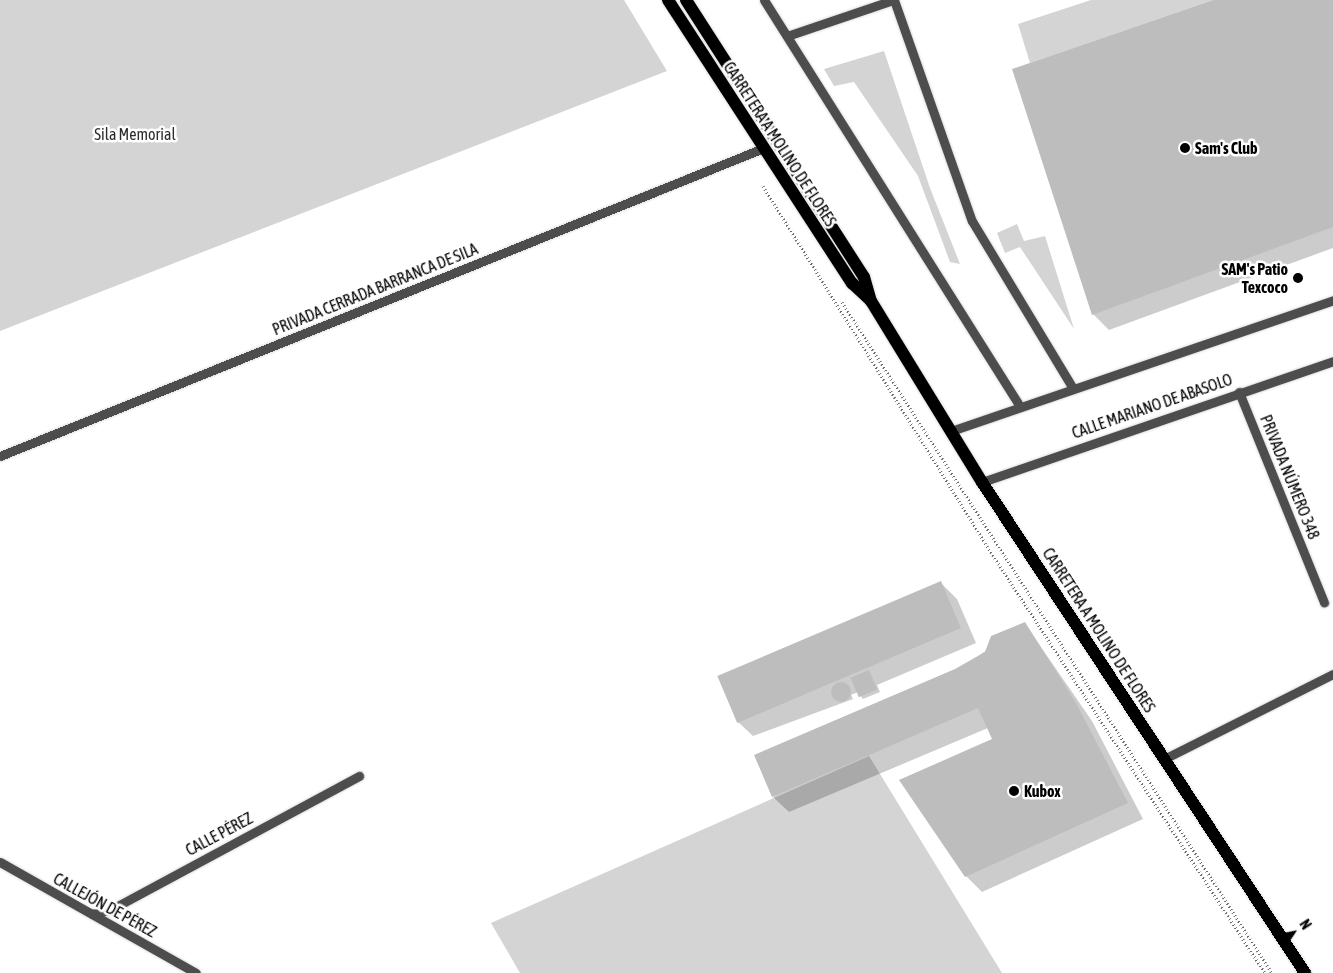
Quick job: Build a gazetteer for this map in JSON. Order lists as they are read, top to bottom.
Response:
{
  "streets": {
    "main road": ["CARRETERA A MOLINO DE FLORES"],
    "street": [
      "PRIVADA CERRADA BARRANCA DE SILA",
      "CALLE MARIANO DE ABASOLO",
      "PRIVADA NÚMERO 348",
      "CALLE PÉREZ",
      "CALLEJÓN DE PÉREZ"
    ]
  },
  "crossings": [
    ["CARRETERA A MOLINO DE FLORES", "PRIVADA CERRADA BARRANCA DE SILA"],
    ["CARRETERA A MOLINO DE FLORES", "CALLE MARIANO DE ABASOLO"],
    ["CALLE MARIANO DE ABASOLO", "PRIVADA NÚMERO 348"],
    ["CALLE PÉREZ", "CALLEJÓN DE PÉREZ"]
  ],
  "parks": ["Sila Memorial"],
  "places": ["Sam's Club", "SAM's Patio Texcoco", "Kubox"],
  "north": "top right"
}
